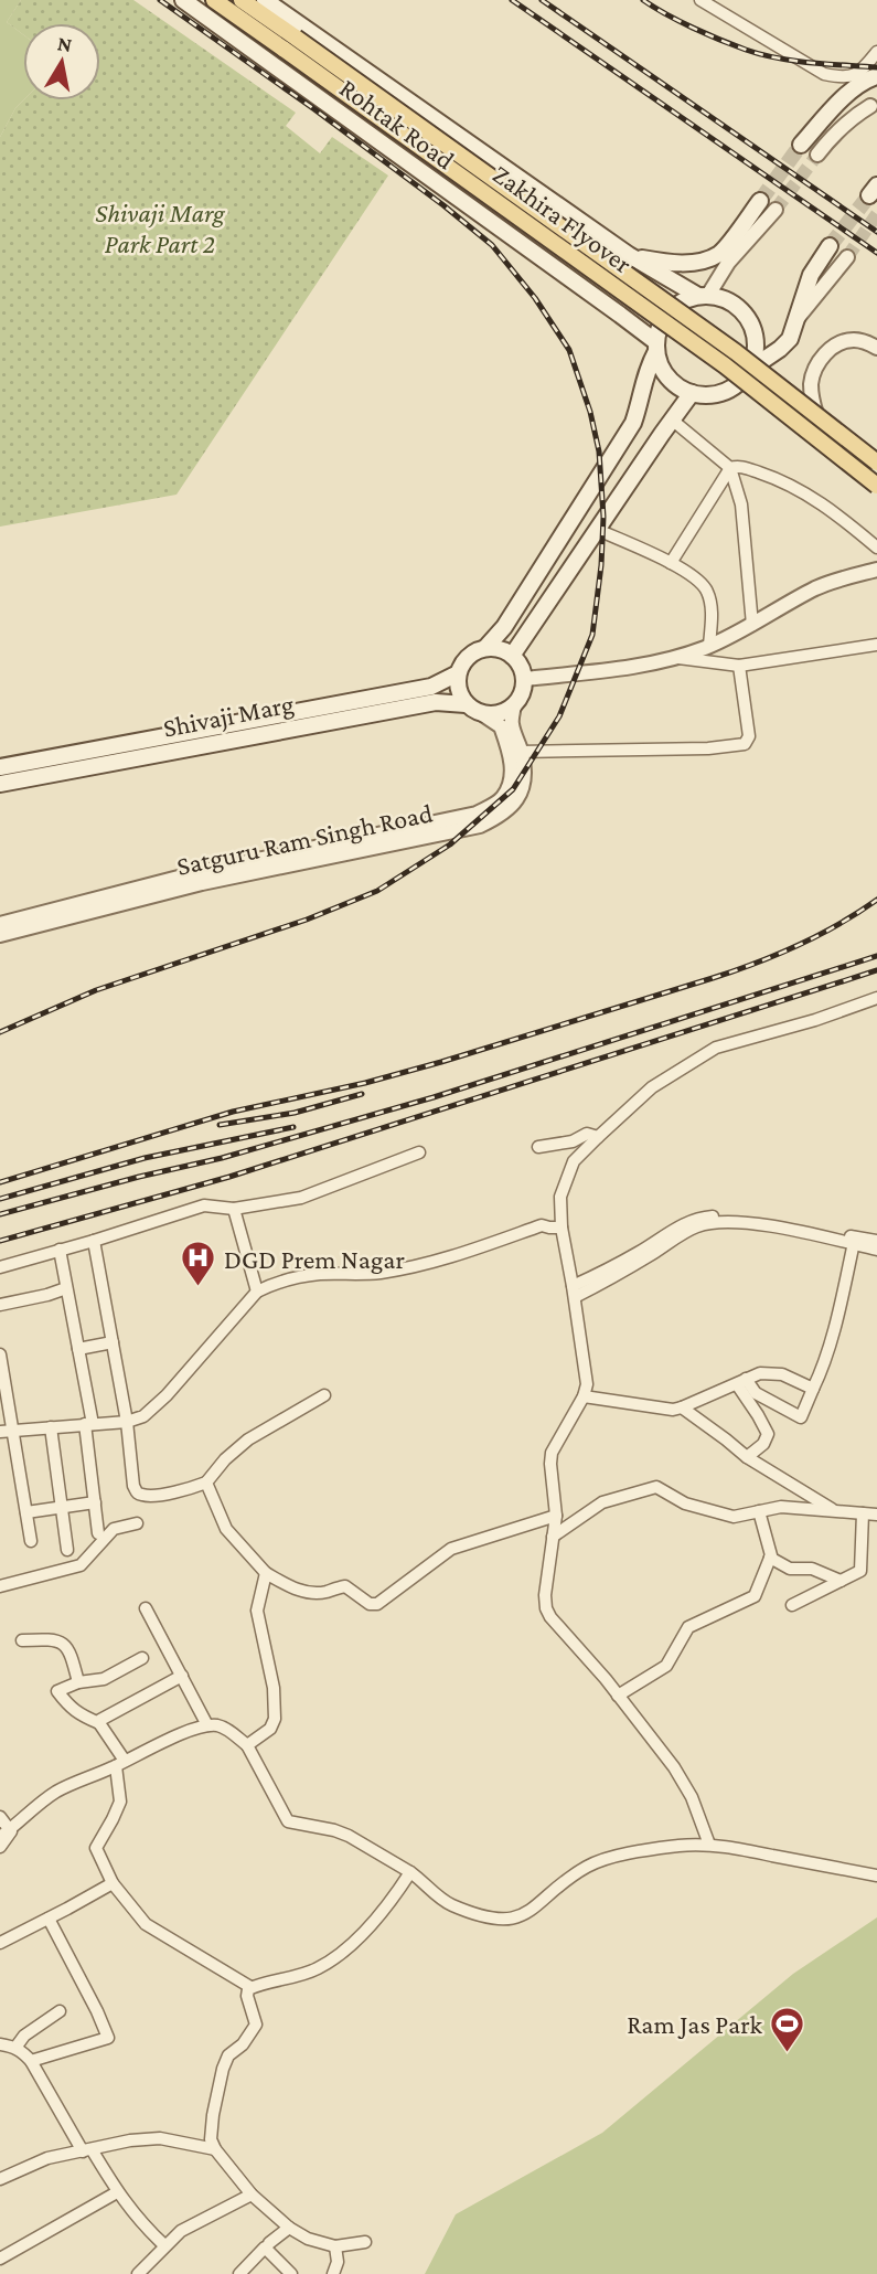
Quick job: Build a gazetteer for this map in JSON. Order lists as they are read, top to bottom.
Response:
{
  "streets": {
    "main road": ["Rohtak Road", "Zakhira Flyover", "Shivaji Marg"],
    "street": ["Satguru Ram Singh Road"]
  },
  "crossings": [
    ["Shivaji Marg", "Satguru Ram Singh Road"]
  ],
  "parks": ["Shivaji Marg Park Part 2"],
  "places": {
    "hospital": ["DGD Prem Nagar"],
    "sports": ["Ram Jas Park"]
  },
  "north": "top"
}
